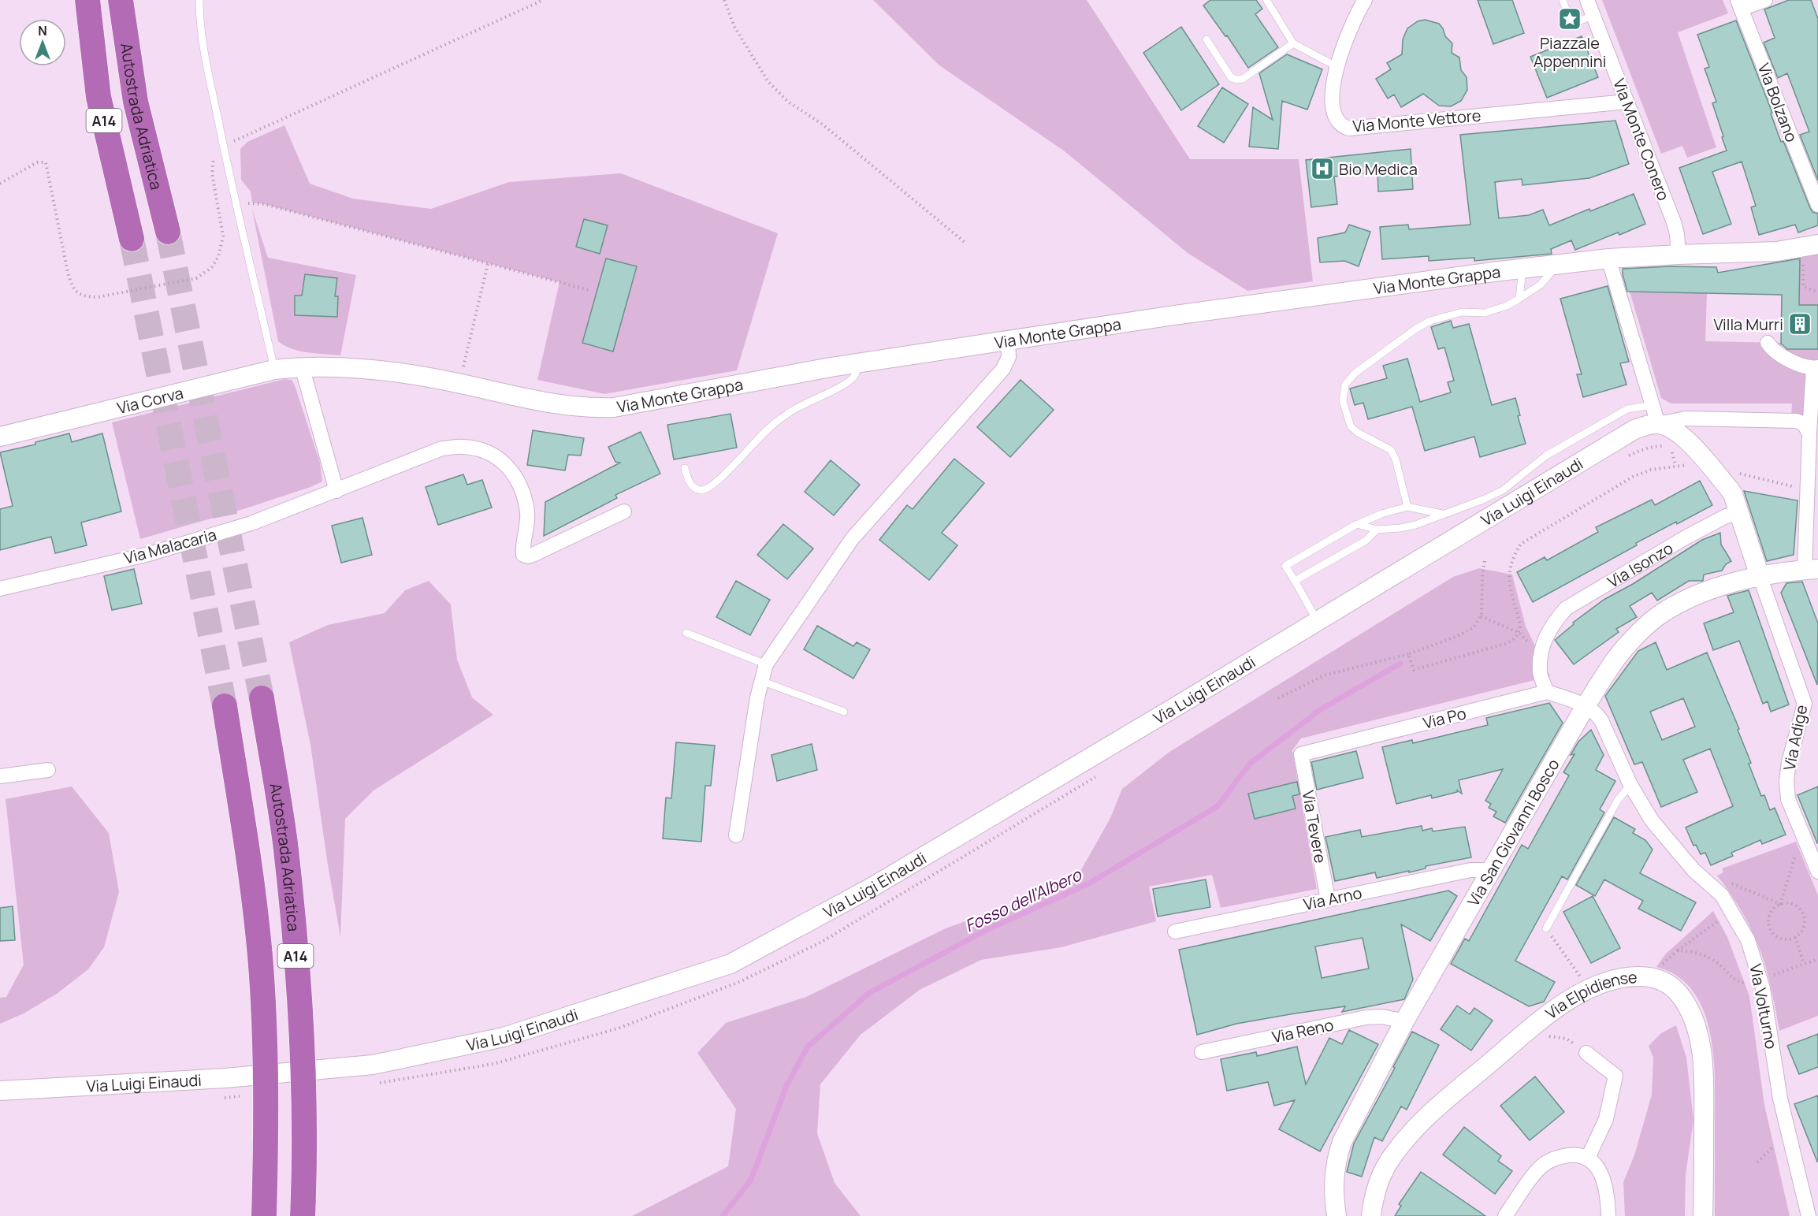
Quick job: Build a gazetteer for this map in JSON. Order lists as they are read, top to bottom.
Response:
{
  "streets": {
    "highway": ["Autostrada Adriatica", "A14"],
    "street": [
      "Via Bolzano",
      "Via Monte Vettore",
      "Via Monte Conero",
      "Via Monte Grappa",
      "Via Corva",
      "Via Luigi Einaudi",
      "Via Malacaria",
      "Via Isonzo",
      "Via Po",
      "Via Adige",
      "Via Tevere",
      "Via San Giovanni Bosco",
      "Via Arno",
      "Via Elpidiense",
      "Via Volturno",
      "Via Reno"
    ]
  },
  "crossings": [
    ["Via Monte Vettore", "Via Monte Conero"],
    ["Via Monte Conero", "Via Monte Grappa"],
    ["Via Monte Grappa", "Via Corva"],
    ["Via Isonzo", "Via Po"],
    ["Via Po", "Via Tevere"],
    ["Via Adige", "Via San Giovanni Bosco"],
    ["Via Tevere", "Via Arno"],
    ["Via San Giovanni Bosco", "Via Arno"],
    ["Via San Giovanni Bosco", "Via Volturno"],
    ["Via San Giovanni Bosco", "Via Reno"]
  ],
  "water": ["Fosso dell'Albero"],
  "places": {
    "place": ["Piazzale Appennini"],
    "hospital": ["Bio Medica"],
    "building": ["Villa Murri"]
  },
  "north": "top"
}
